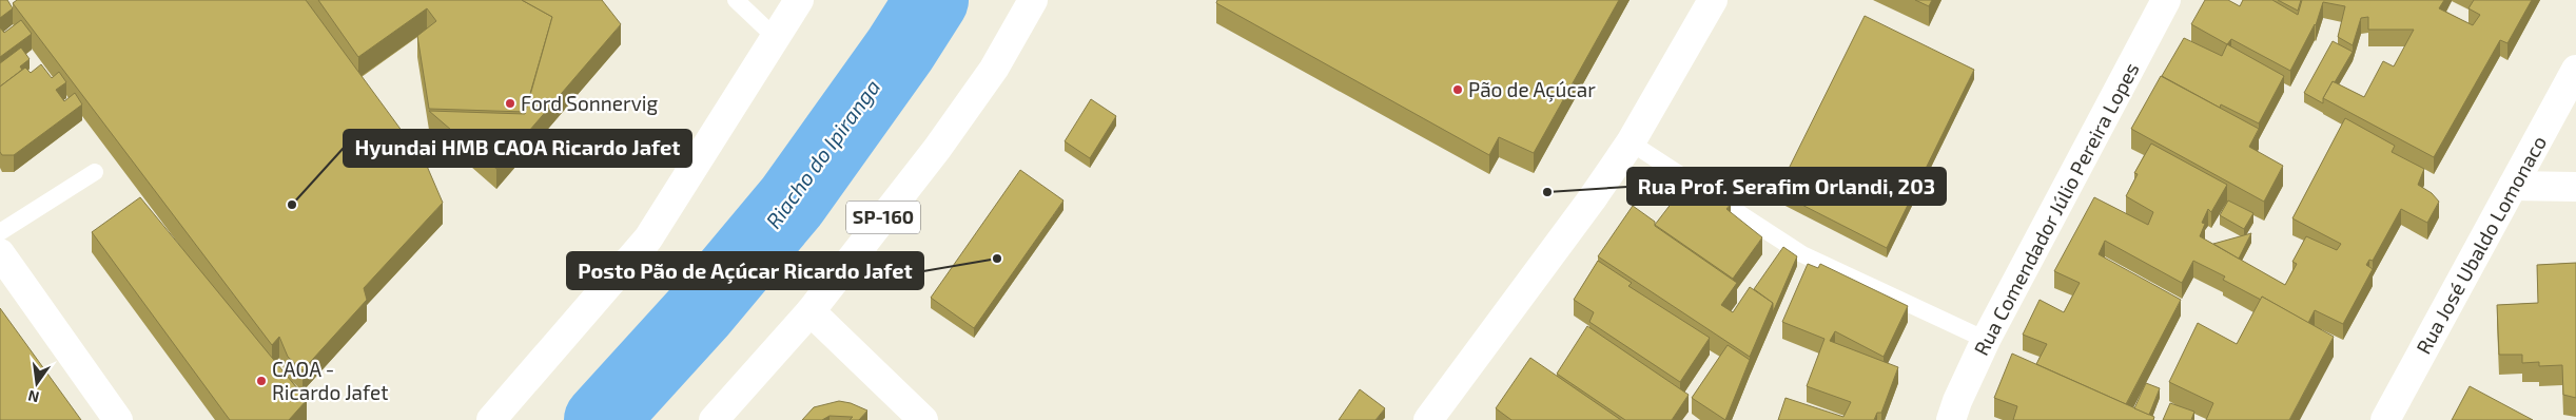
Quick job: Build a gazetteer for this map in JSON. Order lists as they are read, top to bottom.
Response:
{
  "streets": {
    "street": ["Rua Comendador Júlio Pereira Lopes", "SP-160", "Rua José Ubaldo Lomonaco"]
  },
  "water": ["Riacho do Ipiranga"],
  "places": [
    "Pão de Açúcar",
    "Ford Sonnervig",
    "Rua Prof. Serafim Orlandi, 203",
    "Hyundai HMB CAOA Ricardo Jafet",
    "Posto Pão de Açúcar Ricardo Jafet",
    "CAOA - Ricardo Jafet"
  ],
  "north": "bottom"
}
